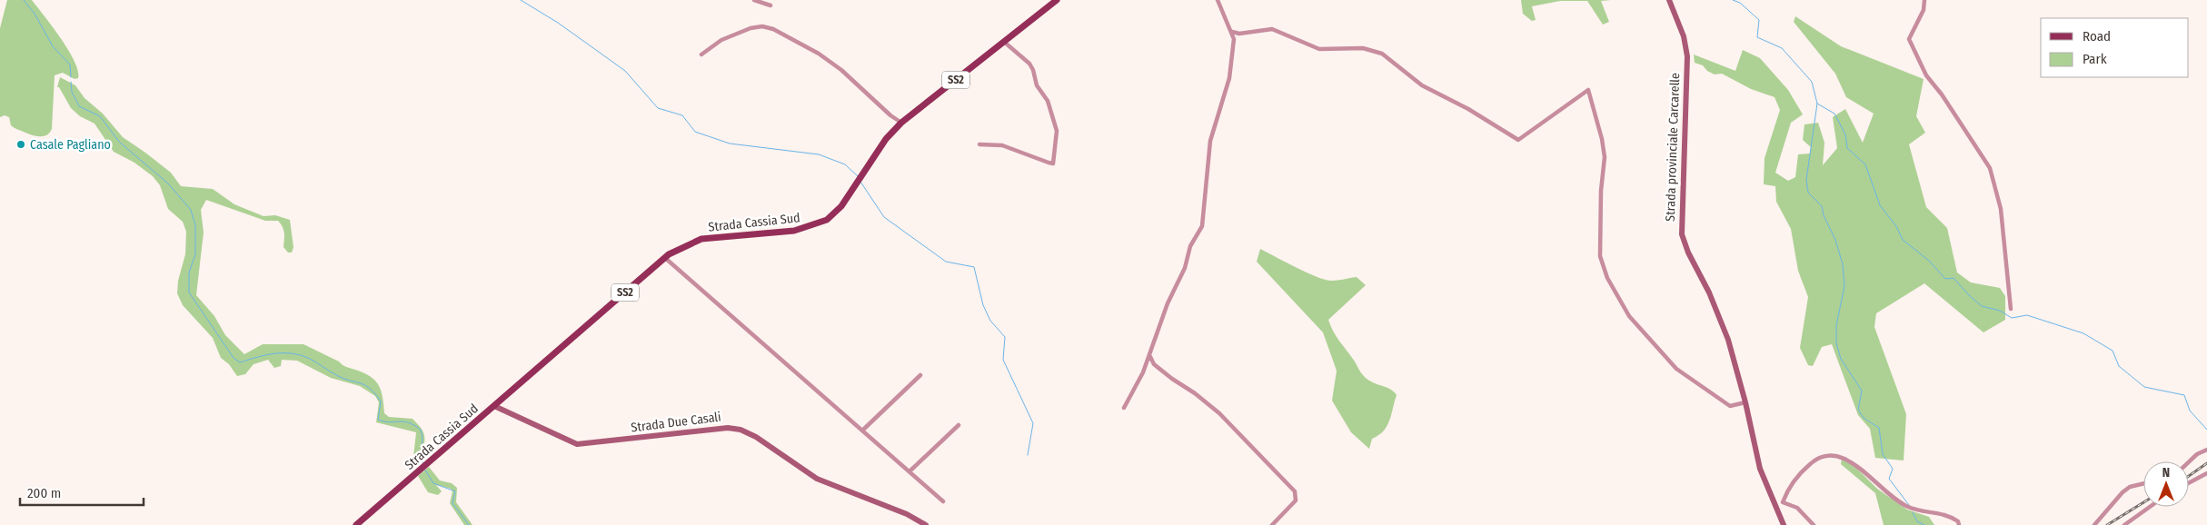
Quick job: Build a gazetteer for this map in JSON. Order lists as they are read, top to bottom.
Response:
{
  "streets": {
    "main road": [
      "SS2",
      "Strada provinciale Carcarelle",
      "Strada Cassia Sud",
      "Strada Due Casali"
    ]
  },
  "crossings": [
    ["Strada Cassia Sud", "Strada Due Casali"]
  ],
  "places": ["Casale Pagliano"],
  "legend": ["Road", "Park"],
  "scale_bar": "200 m",
  "north": "top"
}
